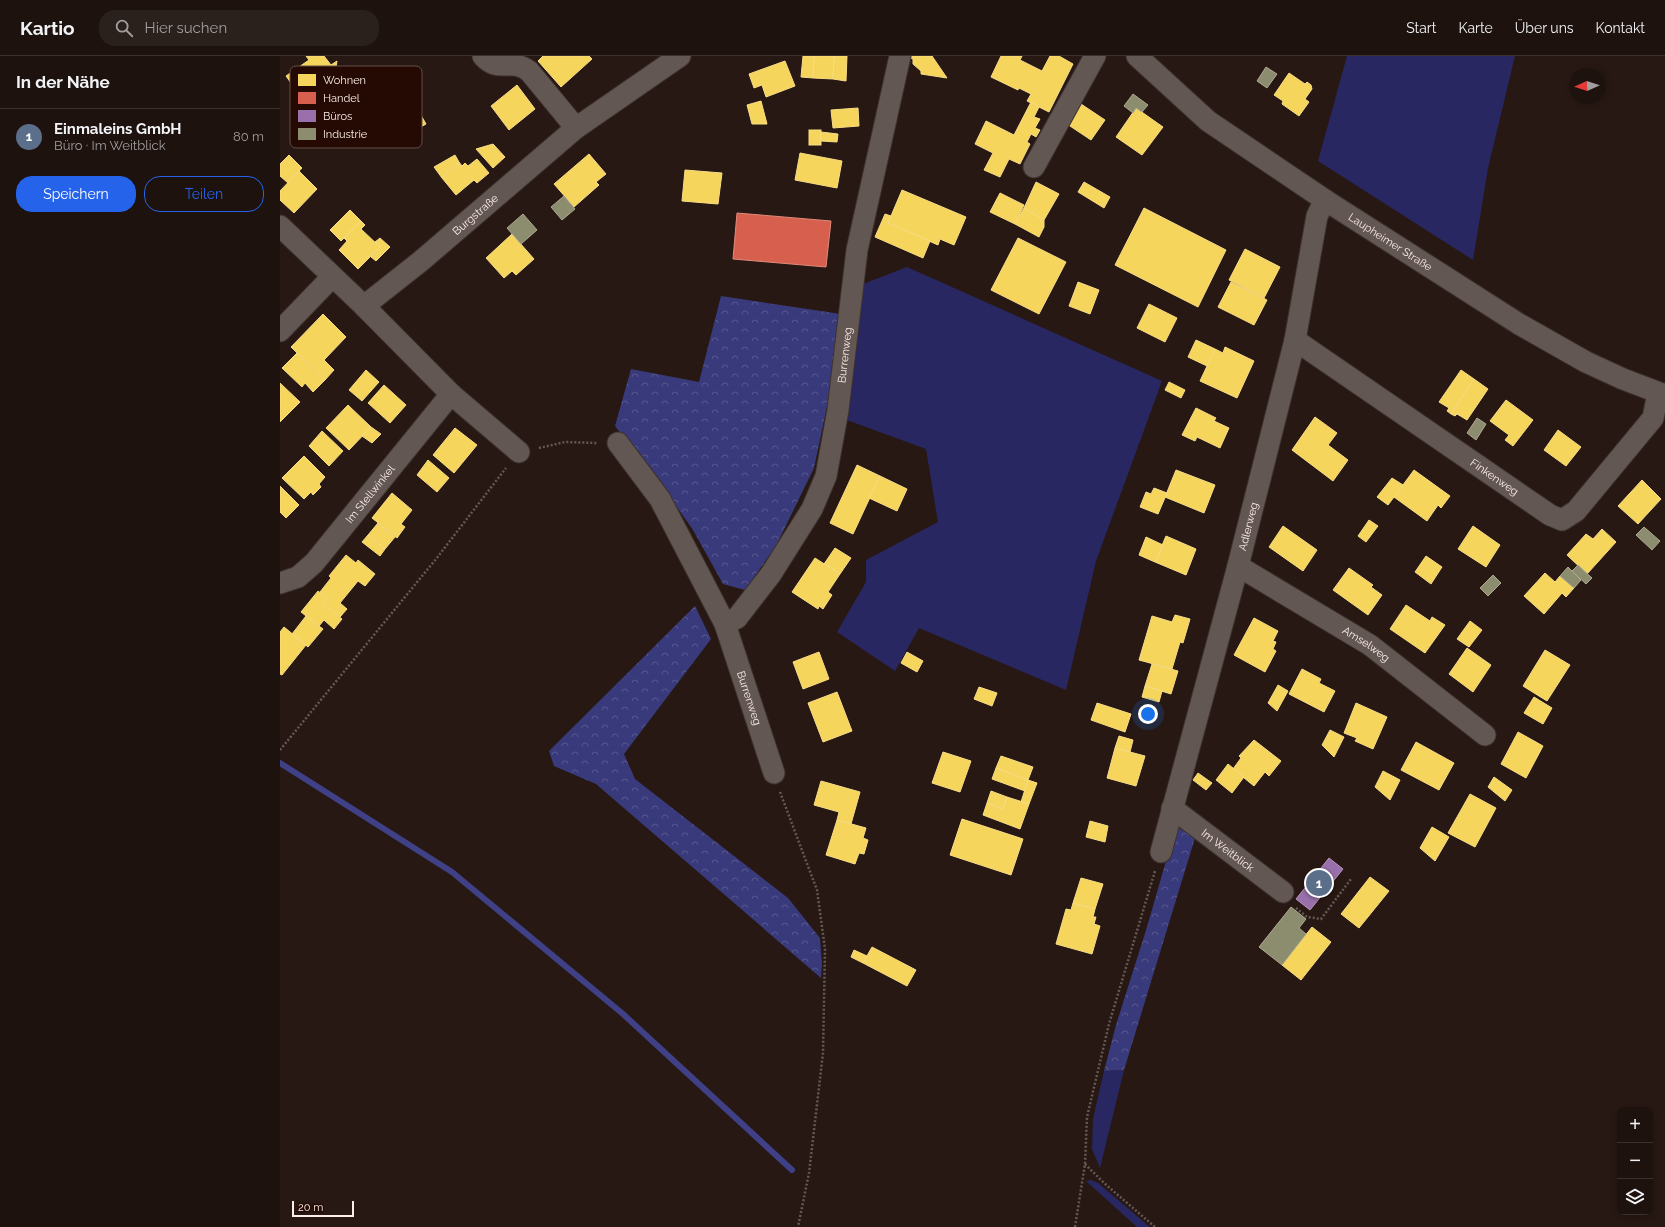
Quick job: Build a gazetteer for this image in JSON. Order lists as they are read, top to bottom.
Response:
{
  "streets": {
    "street": [
      "Burgstraße",
      "Laupheimer Straße",
      "Burrenweg",
      "Finkenweg",
      "Im Stellwinkel",
      "Adlerweg",
      "Amselweg",
      "Im Weitblick"
    ]
  },
  "crossings": [
    ["Laupheimer Straße", "Finkenweg"],
    ["Laupheimer Straße", "Adlerweg"],
    ["Finkenweg", "Adlerweg"],
    ["Adlerweg", "Amselweg"],
    ["Adlerweg", "Im Weitblick"]
  ],
  "legend": [
    "Wohnen",
    "Handel",
    "Büros",
    "Industrie"
  ],
  "scale_bar": "20 m",
  "north": "left",
  "page": {
    "header": "Kartio",
    "search": "Hier suchen",
    "nav": [
      "Start",
      "Karte",
      "Über uns",
      "Kontakt"
    ],
    "heading": "In der Nähe",
    "list": [
      {
        "mark": "1",
        "name": "Einmaleins GmbH",
        "note": "Büro · Im Weitblick",
        "value": "80 m"
      }
    ],
    "buttons": ["Speichern", "Teilen"],
    "pins": "1",
    "map_buttons": ["+", "−"],
    "scale": "20 m"
  }
}
